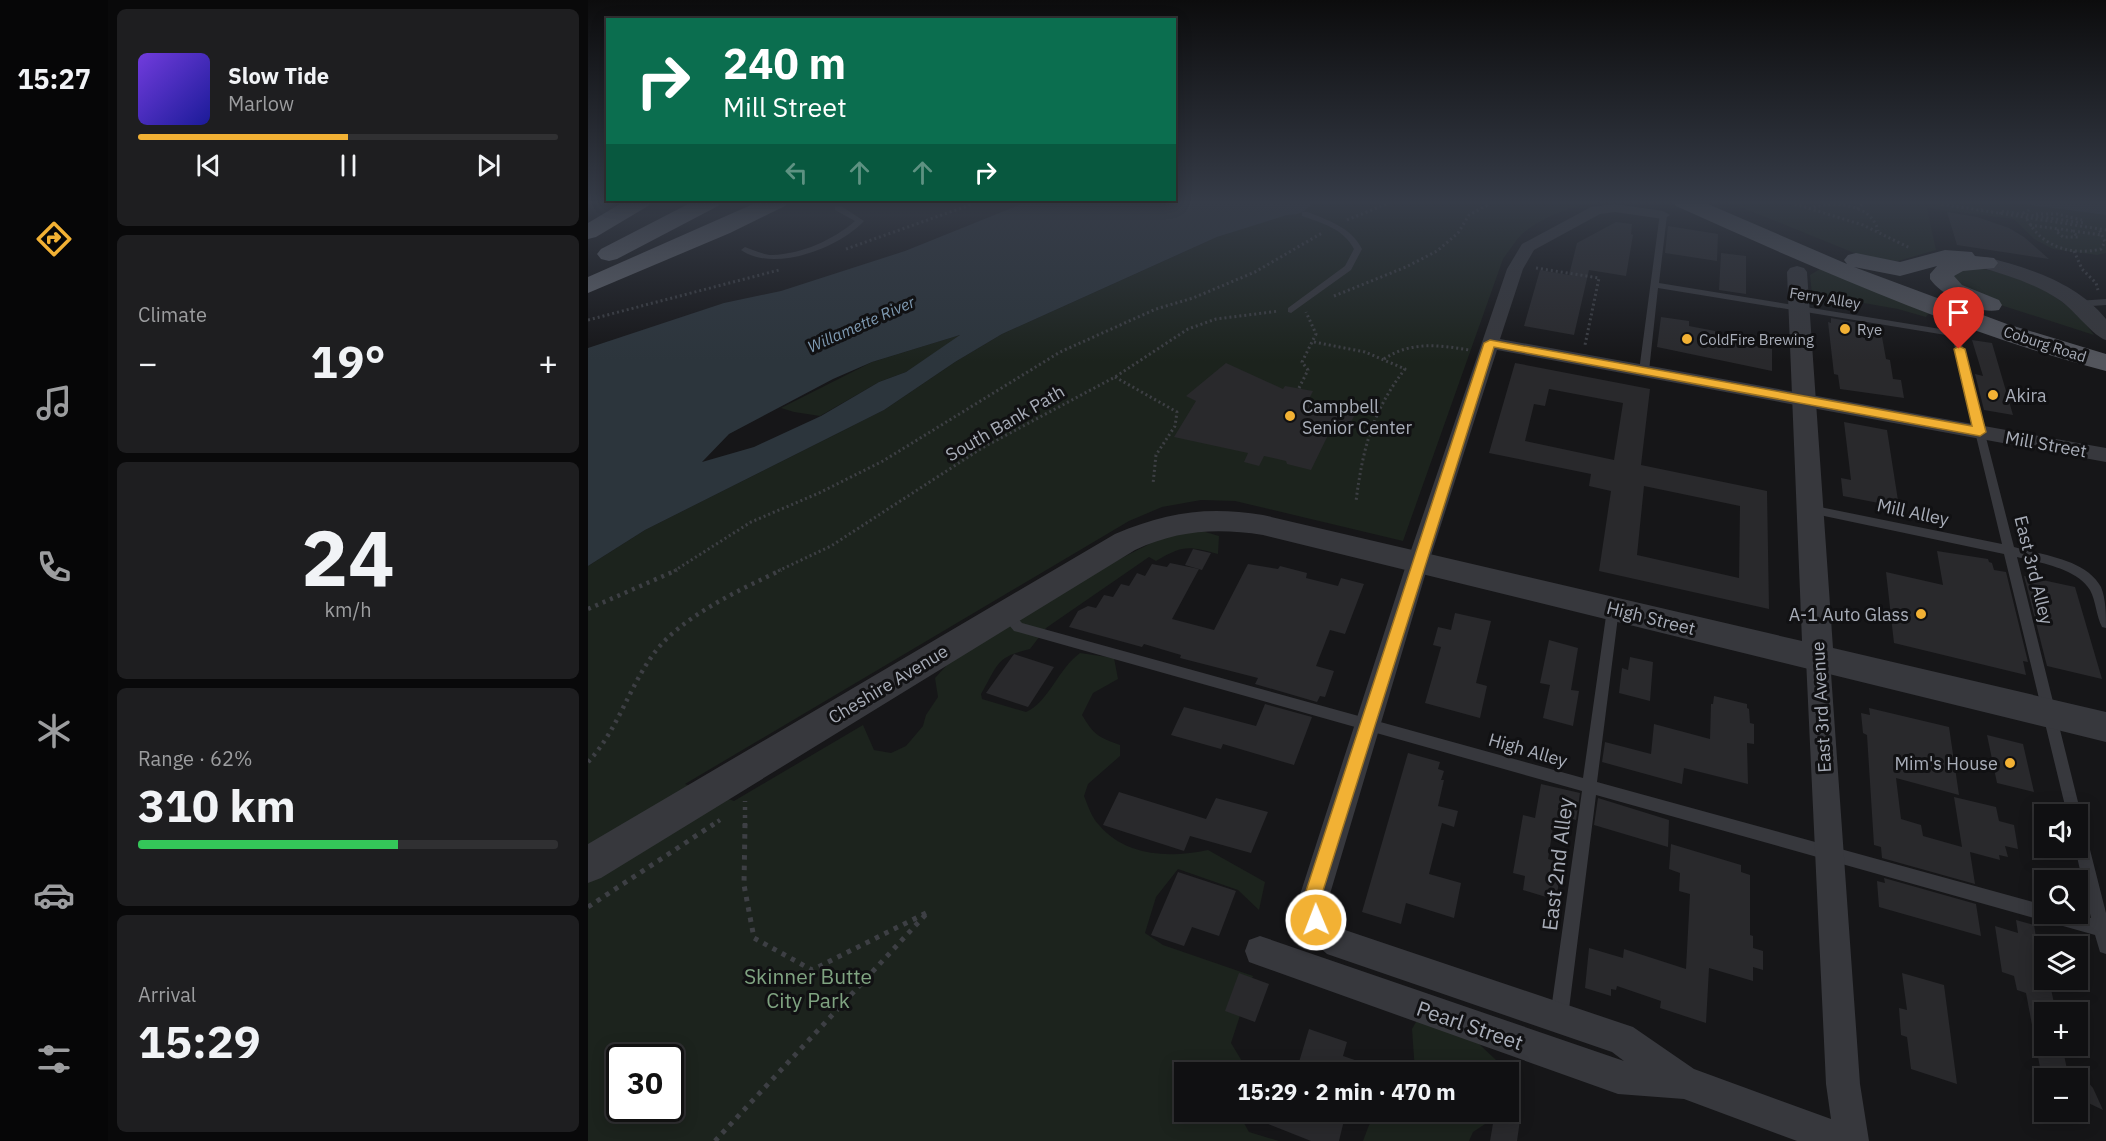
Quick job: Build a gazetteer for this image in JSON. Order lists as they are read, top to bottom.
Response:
{
  "streets": {
    "main road": ["Coburg Road"],
    "street": [
      "Mill Street",
      "High Street",
      "Cheshire Avenue",
      "East 3rd Avenue",
      "Pearl Street"
    ],
    "lane": [
      "Ferry Alley",
      "Mill Alley",
      "East 3rd Alley",
      "High Alley",
      "East 2nd Alley"
    ],
    "path": ["South Bank Path"]
  },
  "crossings": [
    ["Ferry Alley", "East 3rd Alley"],
    ["Ferry Alley", "East 3rd Avenue"],
    ["Mill Street", "East 3rd Alley"],
    ["Mill Street", "East 3rd Avenue"],
    ["Mill Alley", "East 3rd Alley"],
    ["Mill Alley", "East 3rd Avenue"],
    ["East 3rd Alley", "High Street"],
    ["High Street", "Cheshire Avenue"],
    ["High Street", "East 3rd Avenue"],
    ["High Street", "East 2nd Alley"],
    ["Cheshire Avenue", "High Alley"],
    ["East 3rd Avenue", "High Alley"],
    ["High Alley", "East 2nd Alley"],
    ["High Alley", "Pearl Street"],
    ["East 2nd Alley", "Pearl Street"]
  ],
  "water": ["Willamette River"],
  "parks": ["Skinner Butte City Park"],
  "places": [
    "Rye",
    "ColdFire Brewing",
    "Akira",
    "Campbell Senior Center",
    "A-1 Auto Glass",
    "Mim's House"
  ],
  "page": {
    "tabs": "15:27",
    "turn": ["240 m", "Mill Street"],
    "song": ["Slow Tide", "Marlow"],
    "tile": [
      "Climate",
      ["24", "km/h"],
      ["Range · 62%", "310 km"],
      ["Arrival", "15:29"]
    ],
    "heat": ["−", "19°", "+"],
    "map_buttons": ["+", "−"],
    "limit": "30",
    "trip": "15:29 · 2 min · 470 m"
  }
}
